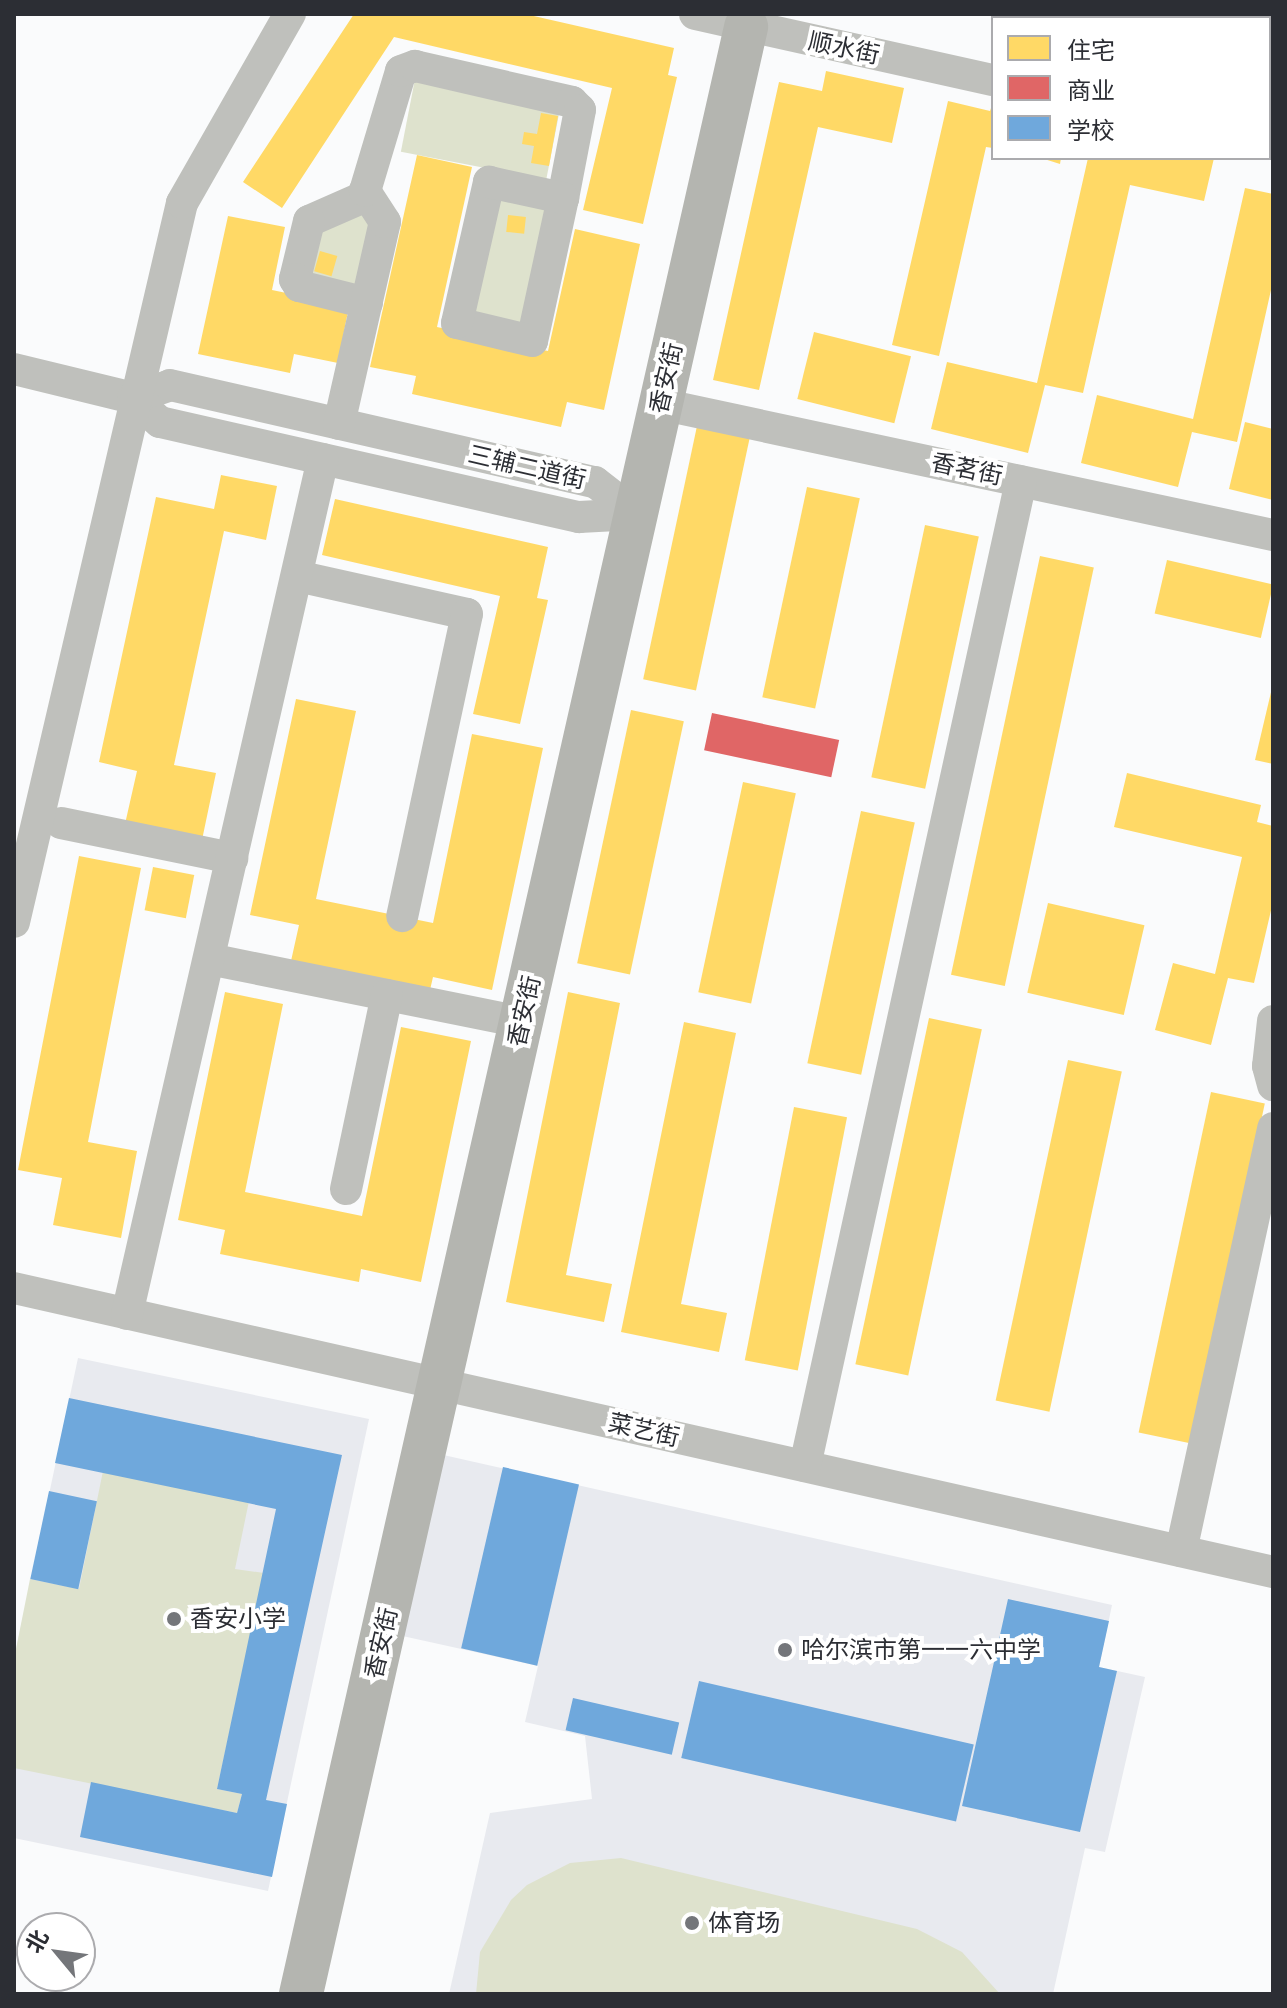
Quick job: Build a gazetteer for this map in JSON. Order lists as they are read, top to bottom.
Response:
{
  "streets": {
    "street": [
      "顺水街",
      "香安街",
      "三辅二道街",
      "香茗街",
      "菜艺街"
    ]
  },
  "crossings": [
    ["顺水街", "香安街"],
    ["香安街", "三辅二道街"],
    ["香安街", "香茗街"],
    ["香安街", "菜艺街"]
  ],
  "places": ["香安小学", "哈尔滨市第一一六中学", "体育场"],
  "legend": ["住宅", "商业", "学校"],
  "north": "top left"
}
